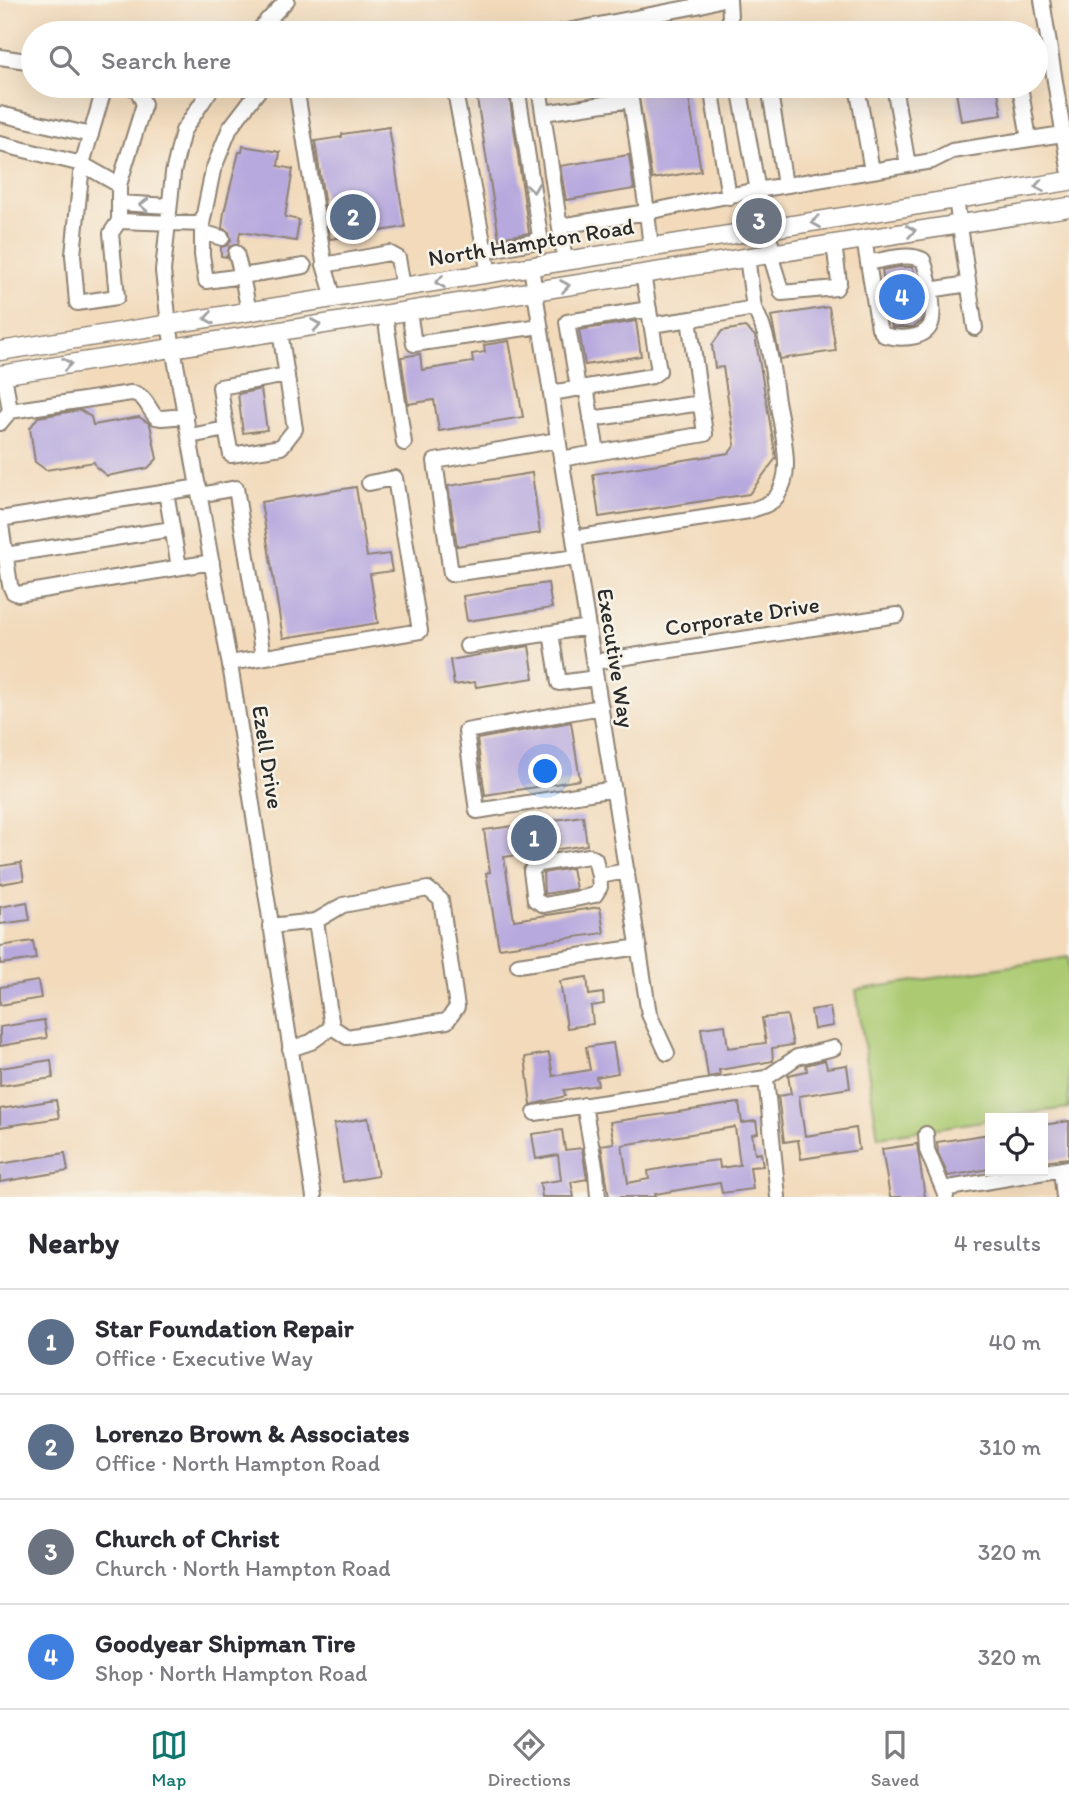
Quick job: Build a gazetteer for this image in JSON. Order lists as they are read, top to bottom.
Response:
{
  "streets": {
    "main road": ["North Hampton Road"],
    "street": ["Corporate Drive", "Executive Way", "Ezell Drive"]
  },
  "crossings": [
    ["North Hampton Road", "Executive Way"],
    ["North Hampton Road", "Ezell Drive"],
    ["Corporate Drive", "Executive Way"]
  ],
  "page": {
    "search": "Search here",
    "pins": [
      "2",
      "3",
      "4",
      "1"
    ],
    "heading": ["Nearby", "4 results"],
    "list": [
      {
        "mark": "1",
        "name": "Star Foundation Repair",
        "note": "Office · Executive Way",
        "value": "40 m"
      },
      {
        "mark": "2",
        "name": "Lorenzo Brown & Associates",
        "note": "Office · North Hampton Road",
        "value": "310 m"
      },
      {
        "mark": "3",
        "name": "Church of Christ",
        "note": "Church · North Hampton Road",
        "value": "320 m"
      },
      {
        "mark": "4",
        "name": "Goodyear Shipman Tire",
        "note": "Shop · North Hampton Road",
        "value": "320 m"
      }
    ],
    "nav": ["Map", "Directions", "Saved"]
  }
}
